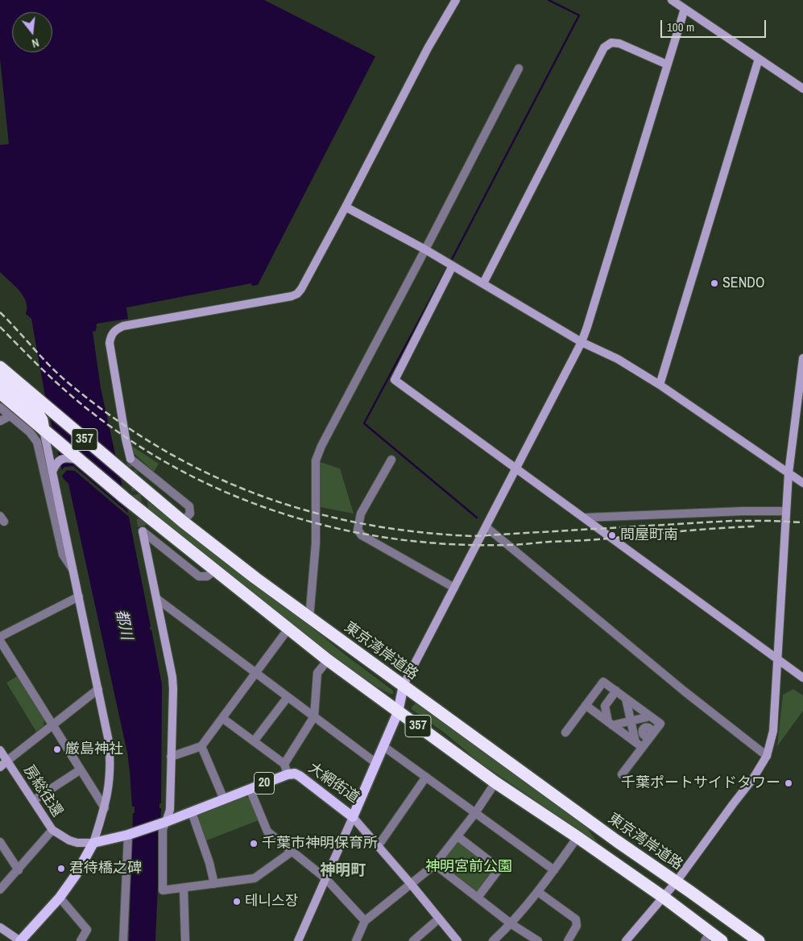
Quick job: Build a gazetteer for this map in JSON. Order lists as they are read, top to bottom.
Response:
{
  "streets": {
    "highway": ["357", "東京湾岸道路"],
    "main road": ["20", "大網街道"],
    "street": ["房総往還"]
  },
  "crossings": [
    ["357", "大網街道"],
    ["東京湾岸道路", "大網街道"],
    ["20", "大網街道"],
    ["20", "房総往還"]
  ],
  "districts": ["神明町"],
  "water": ["都川"],
  "parks": ["神明宮前公園"],
  "places": [
    "SENDO",
    "問屋町南",
    "厳島神社",
    "千葉ポートサイドタワー",
    "千葉市神明保育所",
    "君待橋之碑",
    "테니스장"
  ],
  "scale_bar": "100 m",
  "north": "bottom"
}
